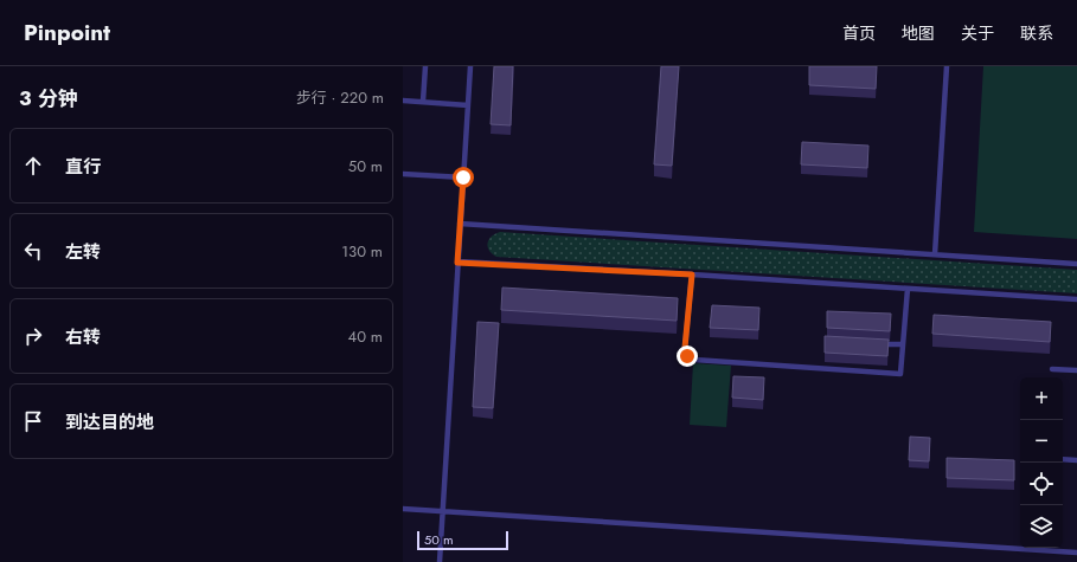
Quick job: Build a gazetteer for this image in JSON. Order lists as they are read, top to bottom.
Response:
{
  "scale_bar": "50 m",
  "page": {
    "header": "Pinpoint",
    "nav": [
      "首页",
      "地图",
      "关于",
      "联系"
    ],
    "heading": ["3 分钟", "步行 · 220 m"],
    "list": [
      ["直行", "50 m"],
      ["左转", "130 m"],
      ["右转", "40 m"],
      "到达目的地"
    ],
    "map_buttons": ["+", "−"],
    "scale": "50 m"
  }
}
